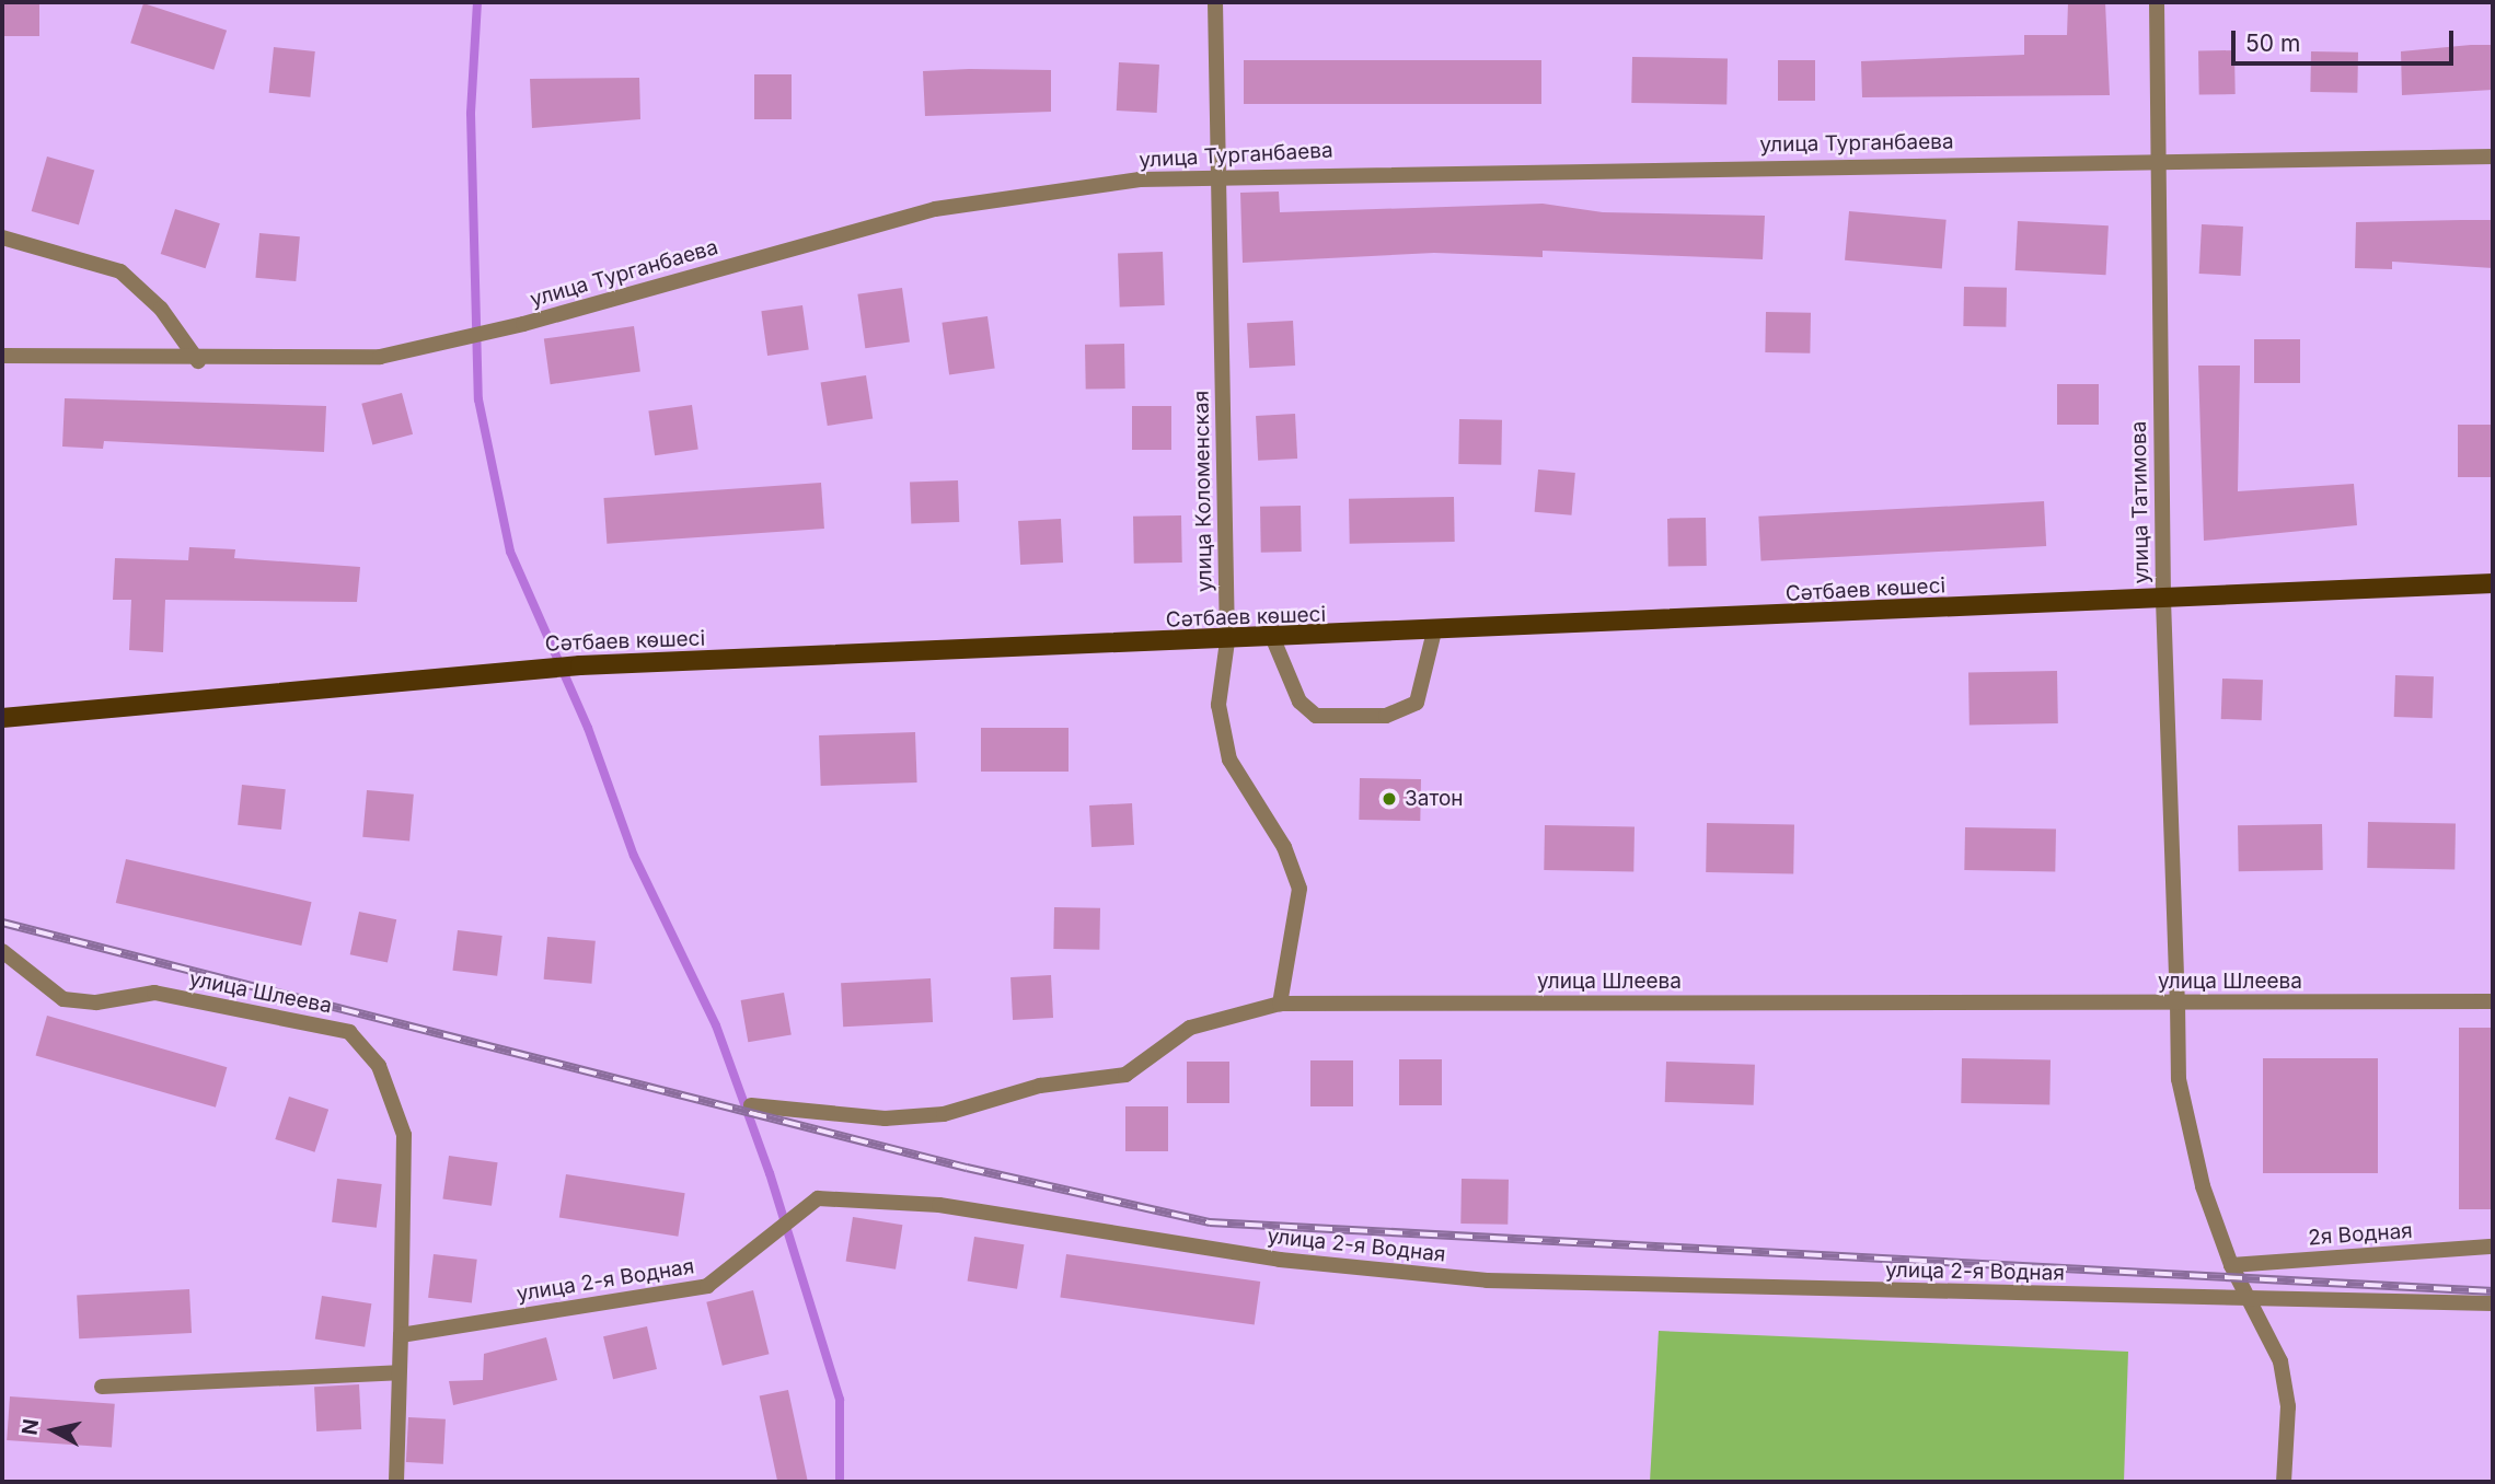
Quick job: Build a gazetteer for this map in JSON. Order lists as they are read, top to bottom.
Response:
{
  "streets": {
    "main road": ["Сәтбаев көшесі"],
    "street": [
      "улица Турганбаева",
      "улица Коломенская",
      "улица Татимова",
      "улица Шлеева",
      "2я Водная",
      "улица 2-я Водная"
    ]
  },
  "crossings": [
    ["улица Турганбаева", "улица Коломенская"],
    ["улица Турганбаева", "улица Татимова"],
    ["улица Коломенская", "Сәтбаев көшесі"],
    ["улица Коломенская", "улица Шлеева"],
    ["улица Татимова", "Сәтбаев көшесі"],
    ["улица Татимова", "улица Шлеева"],
    ["улица Татимова", "2я Водная"],
    ["улица Татимова", "улица 2-я Водная"],
    ["улица Шлеева", "улица 2-я Водная"]
  ],
  "places": ["Затон"],
  "scale_bar": "50 m",
  "north": "left"
}
